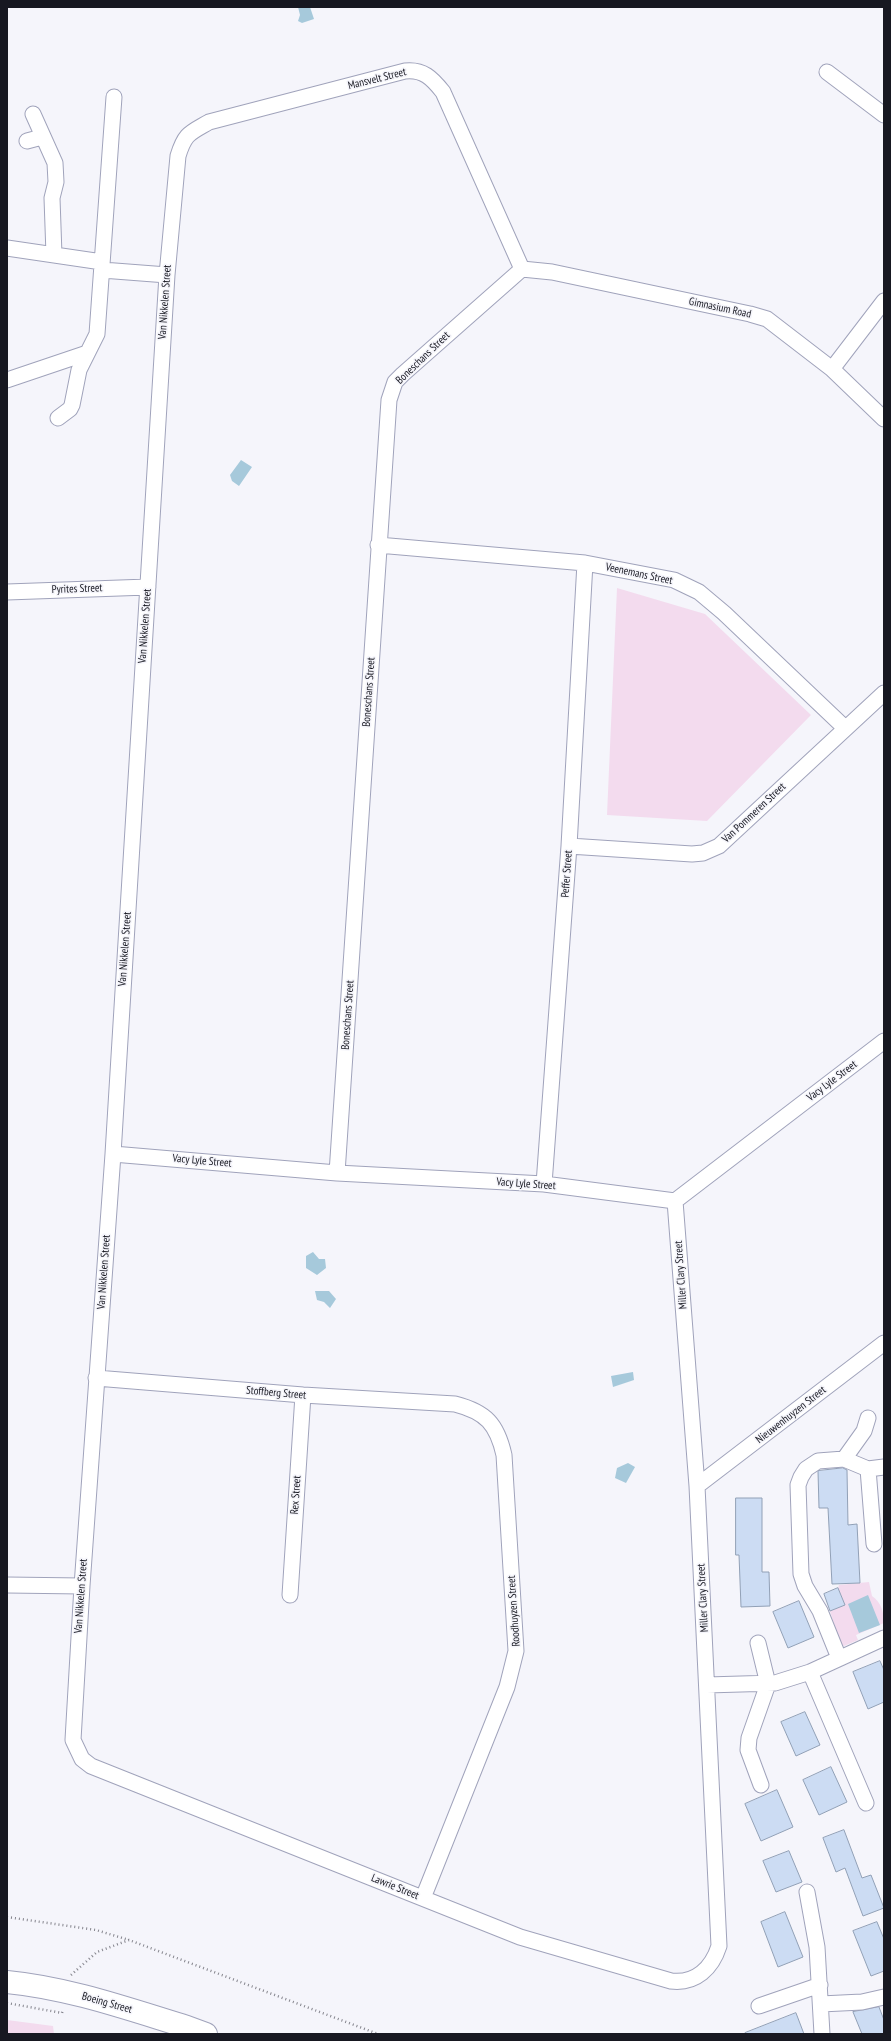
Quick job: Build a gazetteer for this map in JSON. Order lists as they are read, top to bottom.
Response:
{
  "streets": {
    "main road": ["Boeing Street"],
    "street": [
      "Mansvelt Street",
      "Van Nikkelen Street",
      "Gimnasium Road",
      "Boneschans Street",
      "Veenemans Street",
      "Pyrites Street",
      "Van Pommeren Street",
      "Peffer Street",
      "Vacy Lyle Street",
      "Miller Clary Street",
      "Stoffberg Street",
      "Nieuwenhuyzen Street",
      "Rex Street",
      "Roodhuyzen Street",
      "Lawrie Street"
    ]
  },
  "crossings": [
    ["Mansvelt Street", "Van Nikkelen Street"],
    ["Mansvelt Street", "Gimnasium Road"],
    ["Mansvelt Street", "Boneschans Street"],
    ["Van Nikkelen Street", "Pyrites Street"],
    ["Van Nikkelen Street", "Vacy Lyle Street"],
    ["Van Nikkelen Street", "Stoffberg Street"],
    ["Van Nikkelen Street", "Lawrie Street"],
    ["Gimnasium Road", "Boneschans Street"],
    ["Boneschans Street", "Veenemans Street"],
    ["Boneschans Street", "Vacy Lyle Street"],
    ["Veenemans Street", "Van Pommeren Street"],
    ["Veenemans Street", "Peffer Street"],
    ["Van Pommeren Street", "Peffer Street"],
    ["Peffer Street", "Vacy Lyle Street"],
    ["Vacy Lyle Street", "Miller Clary Street"],
    ["Miller Clary Street", "Nieuwenhuyzen Street"],
    ["Miller Clary Street", "Lawrie Street"],
    ["Stoffberg Street", "Rex Street"],
    ["Stoffberg Street", "Roodhuyzen Street"],
    ["Roodhuyzen Street", "Lawrie Street"]
  ]
}
